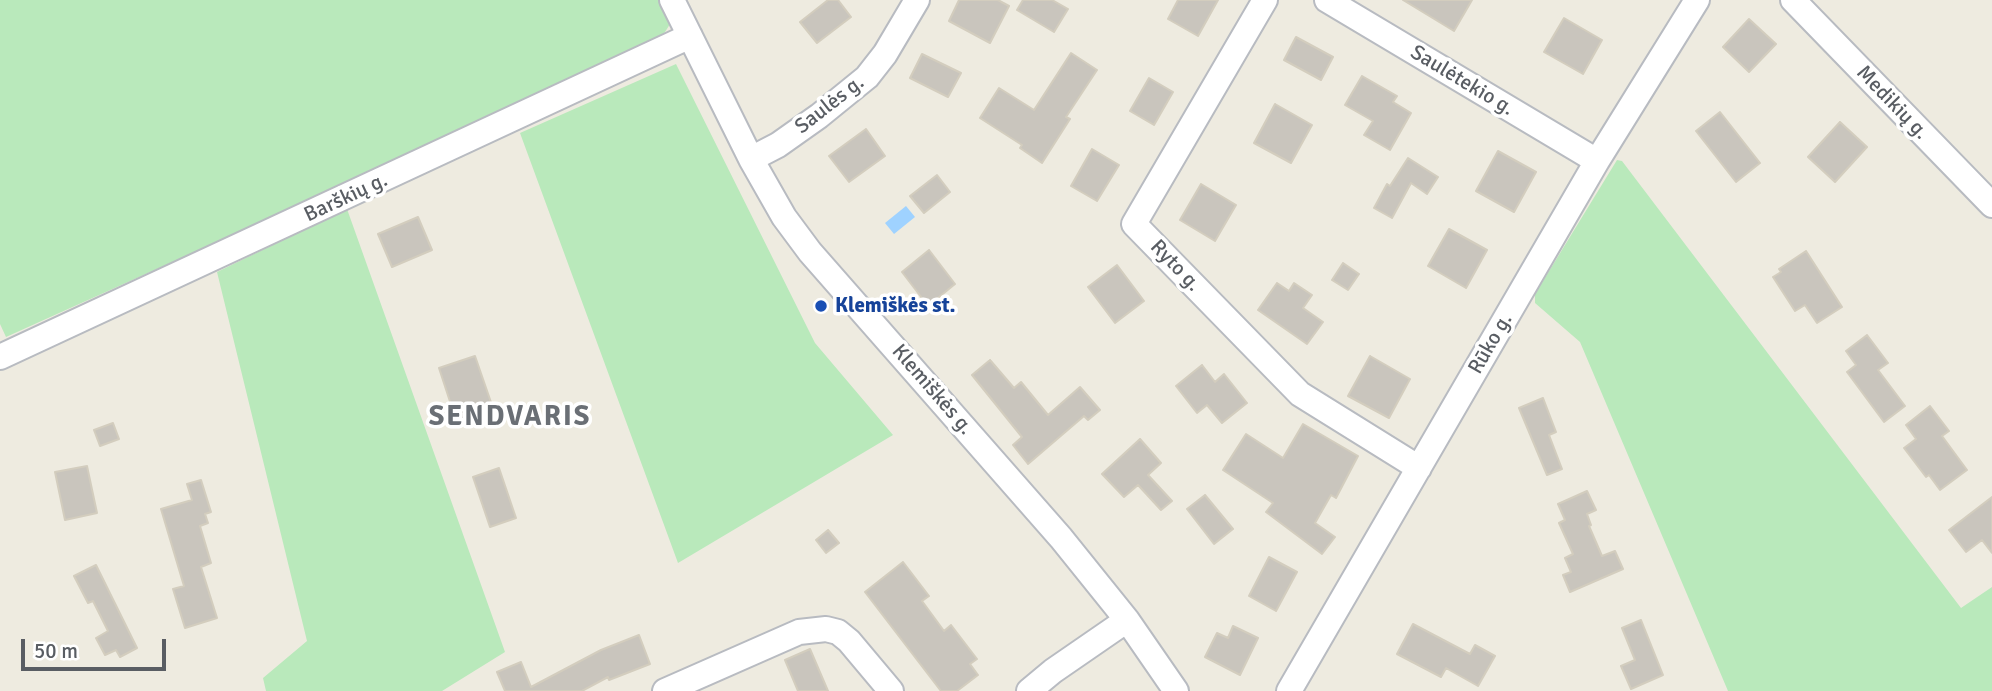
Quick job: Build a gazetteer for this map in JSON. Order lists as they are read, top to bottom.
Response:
{
  "streets": {
    "street": [
      "Saulėtekio g.",
      "Medikių g.",
      "Saulės g.",
      "Barškių g.",
      "Ryto g.",
      "Rūko g.",
      "Klemiškės g."
    ]
  },
  "crossings": [
    ["Saulėtekio g.", "Rūko g."],
    ["Saulės g.", "Klemiškės g."],
    ["Barškių g.", "Klemiškės g."],
    ["Ryto g.", "Rūko g."]
  ],
  "districts": ["SENDVARIS"],
  "places": ["Klemiškės st."],
  "scale_bar": "50 m"
}
